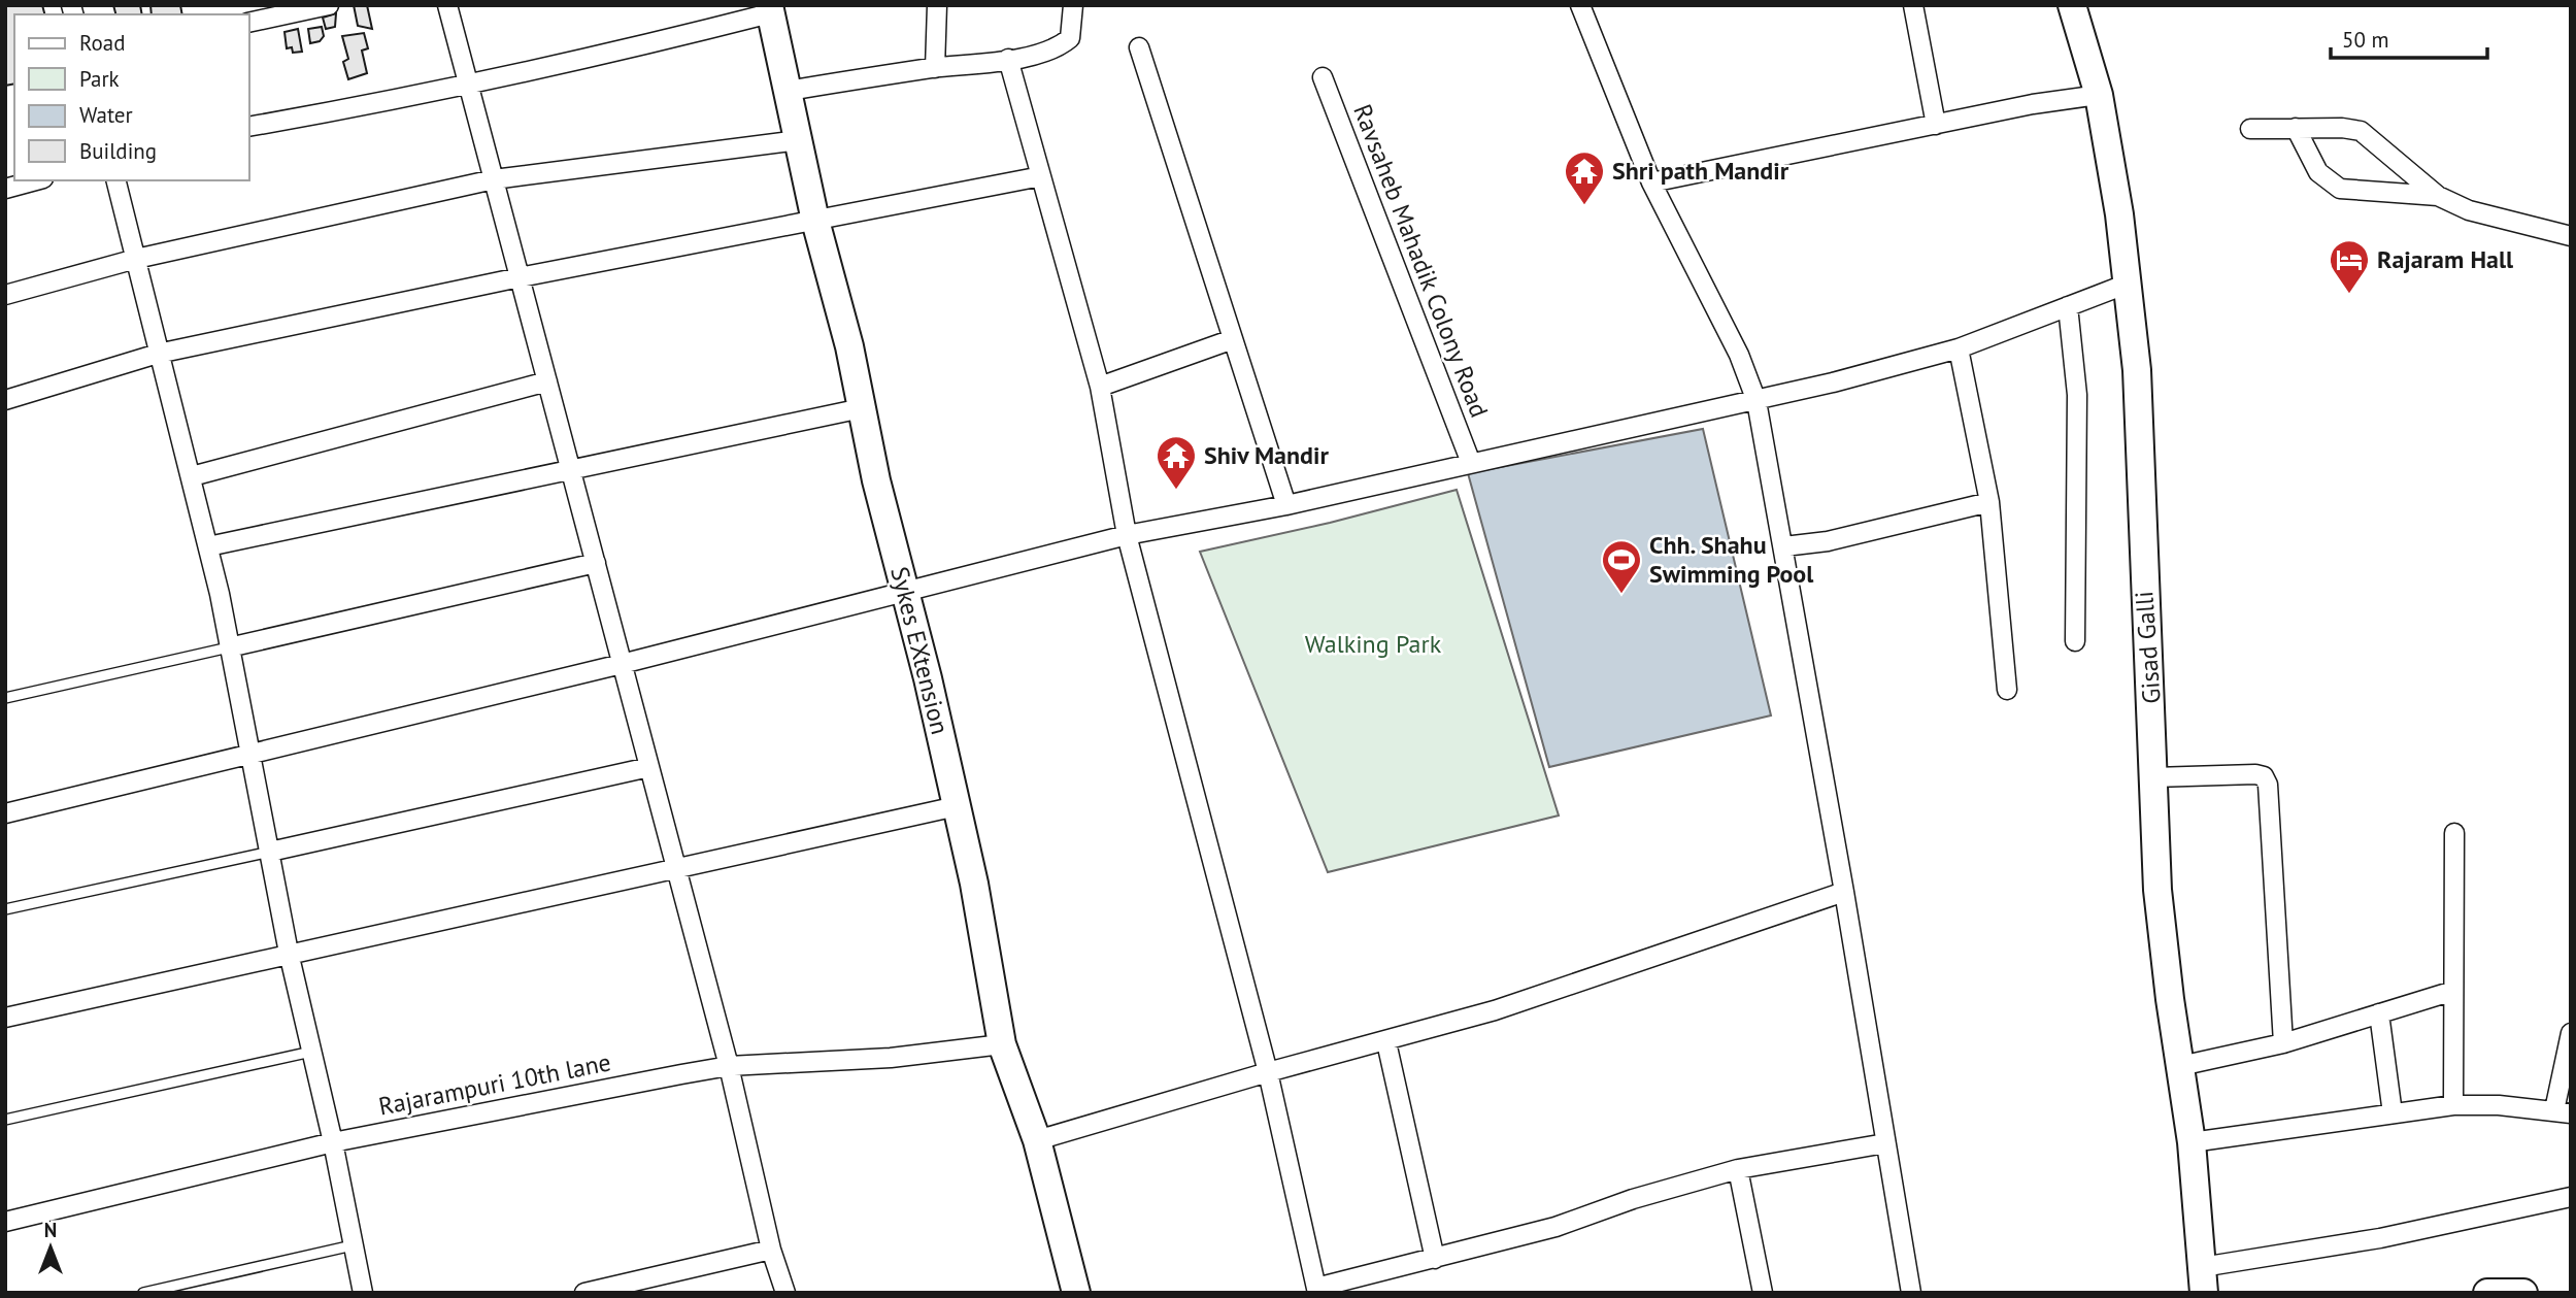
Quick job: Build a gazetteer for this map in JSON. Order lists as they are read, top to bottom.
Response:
{
  "streets": {
    "street": [
      "Ravsaheb Mahadik Colony Road",
      "Gisad Galli",
      "Sykes EXtension",
      "Rajarampuri 10th lane"
    ]
  },
  "crossings": [
    ["Sykes EXtension", "Rajarampuri 10th lane"]
  ],
  "parks": ["Walking Park"],
  "places": {
    "temple": ["Shri path Mandir", "Shiv Mandir"],
    "hotel": ["Rajaram Hall"],
    "sports": ["Chh. Shahu Swimming Pool"]
  },
  "legend": [
    "Road",
    "Park",
    "Water",
    "Building"
  ],
  "scale_bar": "50 m",
  "north": "top"
}
